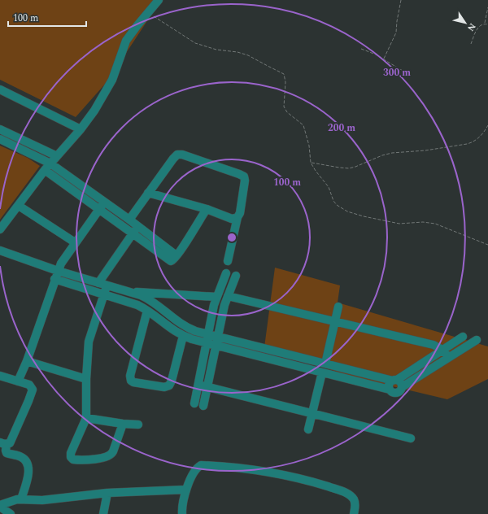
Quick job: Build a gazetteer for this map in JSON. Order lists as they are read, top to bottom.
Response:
{
  "scale_bar": "100 m",
  "north": "bottom right",
  "rings": ["300 m", "200 m", "100 m"]
}
